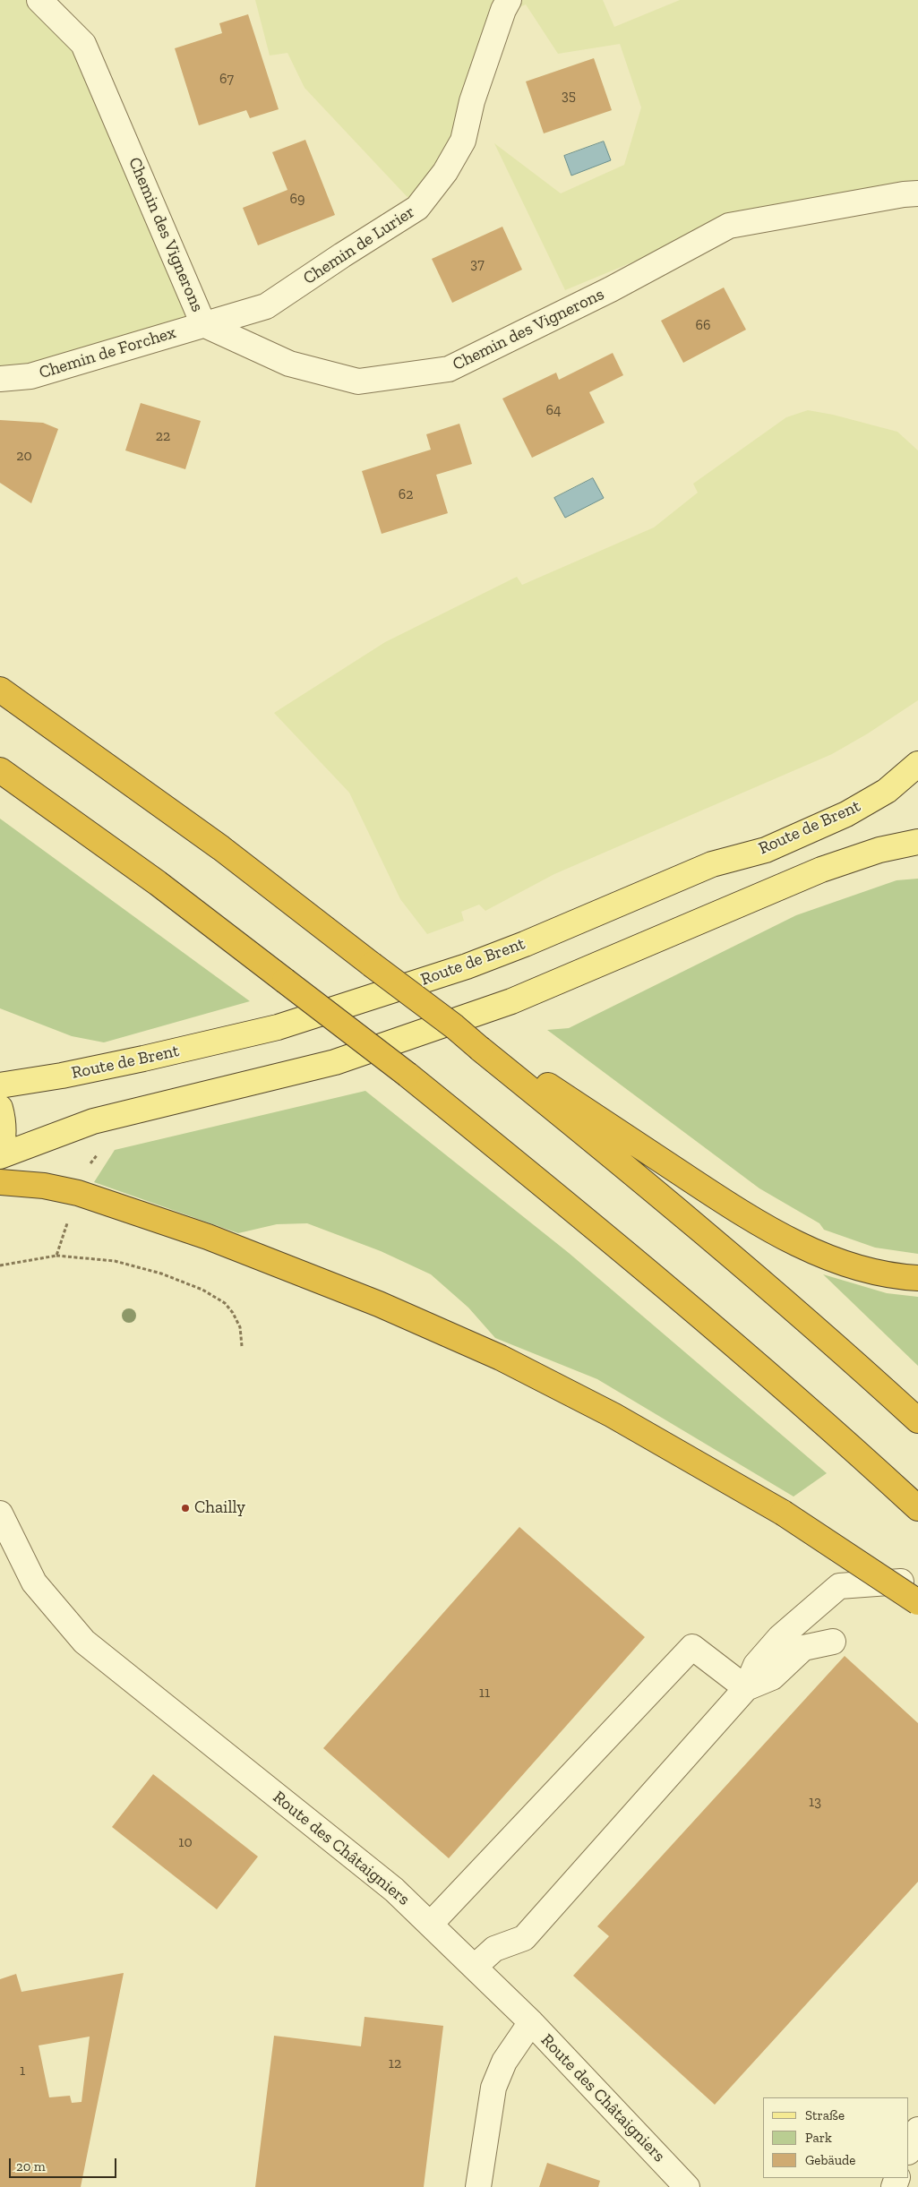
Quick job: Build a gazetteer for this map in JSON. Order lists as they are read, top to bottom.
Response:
{
  "streets": {
    "main road": ["Route de Brent"],
    "street": [
      "Chemin des Vignerons",
      "Chemin de Lurier",
      "Chemin de Forchex",
      "Route des Châtaigniers"
    ]
  },
  "crossings": [
    ["Chemin des Vignerons", "Chemin de Forchex"],
    ["Chemin de Lurier", "Chemin de Forchex"]
  ],
  "places": ["Chailly"],
  "house_numbers": [
    "67",
    "35",
    "69",
    "37",
    "66",
    "64",
    "22",
    "20",
    "62",
    "11",
    "13",
    "10",
    "12",
    "1"
  ],
  "legend": ["Straße", "Park", "Gebäude"],
  "scale_bar": "20 m"
}
